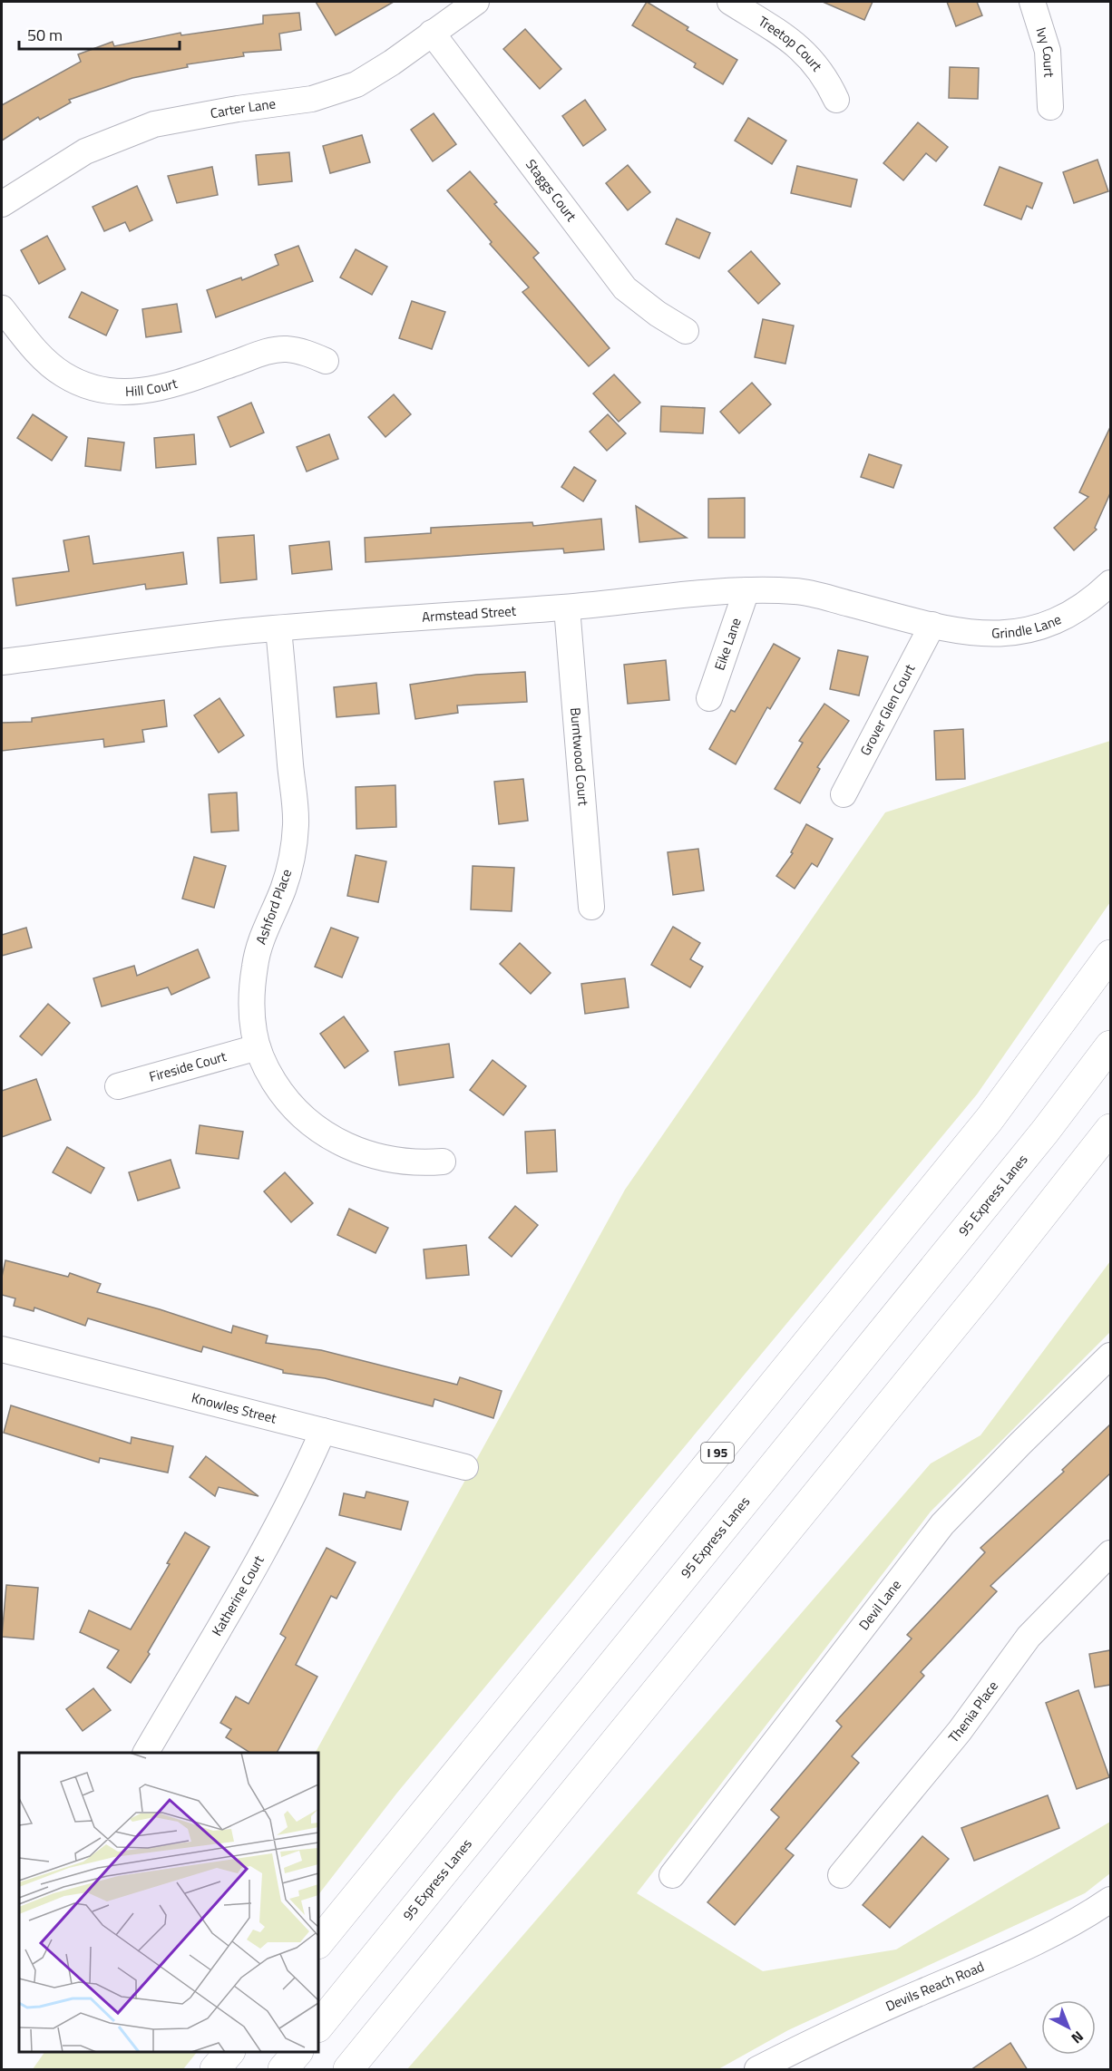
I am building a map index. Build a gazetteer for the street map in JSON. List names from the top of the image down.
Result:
{
  "streets": {
    "highway": ["95 Express Lanes", "I 95"],
    "street": [
      "Treetop Court",
      "Ivy Court",
      "Carter Lane",
      "Staggs Court",
      "Hill Court",
      "Armstead Street",
      "Grindle Lane",
      "Eike Lane",
      "Grover Glen Court",
      "Burntwood Court",
      "Ashford Place",
      "Fireside Court",
      "Knowles Street",
      "Katherine Court",
      "Devil Lane",
      "Thenia Place",
      "Devils Reach Road"
    ]
  },
  "crossings": [
    ["Carter Lane", "Staggs Court"],
    ["Armstead Street", "Grindle Lane"],
    ["Armstead Street", "Eike Lane"],
    ["Armstead Street", "Grover Glen Court"],
    ["Armstead Street", "Burntwood Court"],
    ["Armstead Street", "Ashford Place"],
    ["Grindle Lane", "Grover Glen Court"],
    ["Ashford Place", "Fireside Court"],
    ["Knowles Street", "Katherine Court"]
  ],
  "scale_bar": "50 m",
  "north": "bottom right"
}
